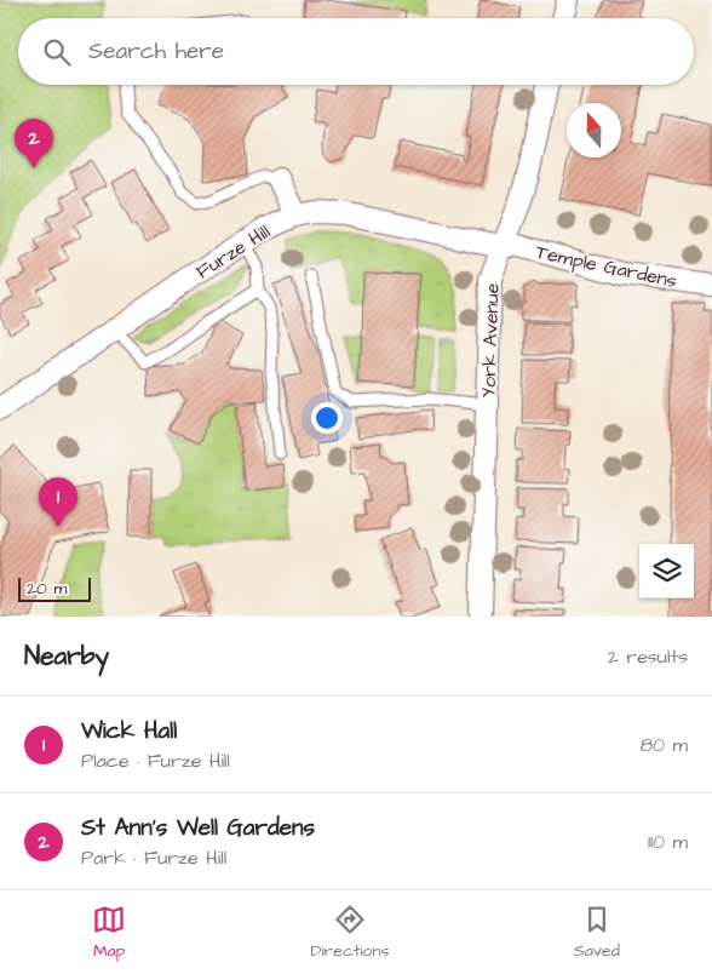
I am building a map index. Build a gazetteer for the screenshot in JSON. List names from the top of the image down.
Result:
{
  "streets": {
    "street": ["Furze Hill", "Temple Gardens", "York Avenue"]
  },
  "crossings": [
    ["Furze Hill", "Temple Gardens"],
    ["Furze Hill", "York Avenue"],
    ["Temple Gardens", "York Avenue"]
  ],
  "scale_bar": "20 m",
  "north": "top",
  "page": {
    "search": "Search here",
    "pins": ["2", "1"],
    "scale": "20 m",
    "heading": ["Nearby", "2 results"],
    "list": [
      {
        "mark": "1",
        "name": "Wick Hall",
        "note": "Place · Furze Hill",
        "value": "80 m"
      },
      {
        "mark": "2",
        "name": "St Ann's Well Gardens",
        "note": "Park · Furze Hill",
        "value": "110 m"
      }
    ],
    "nav": ["Map", "Directions", "Saved"]
  }
}
